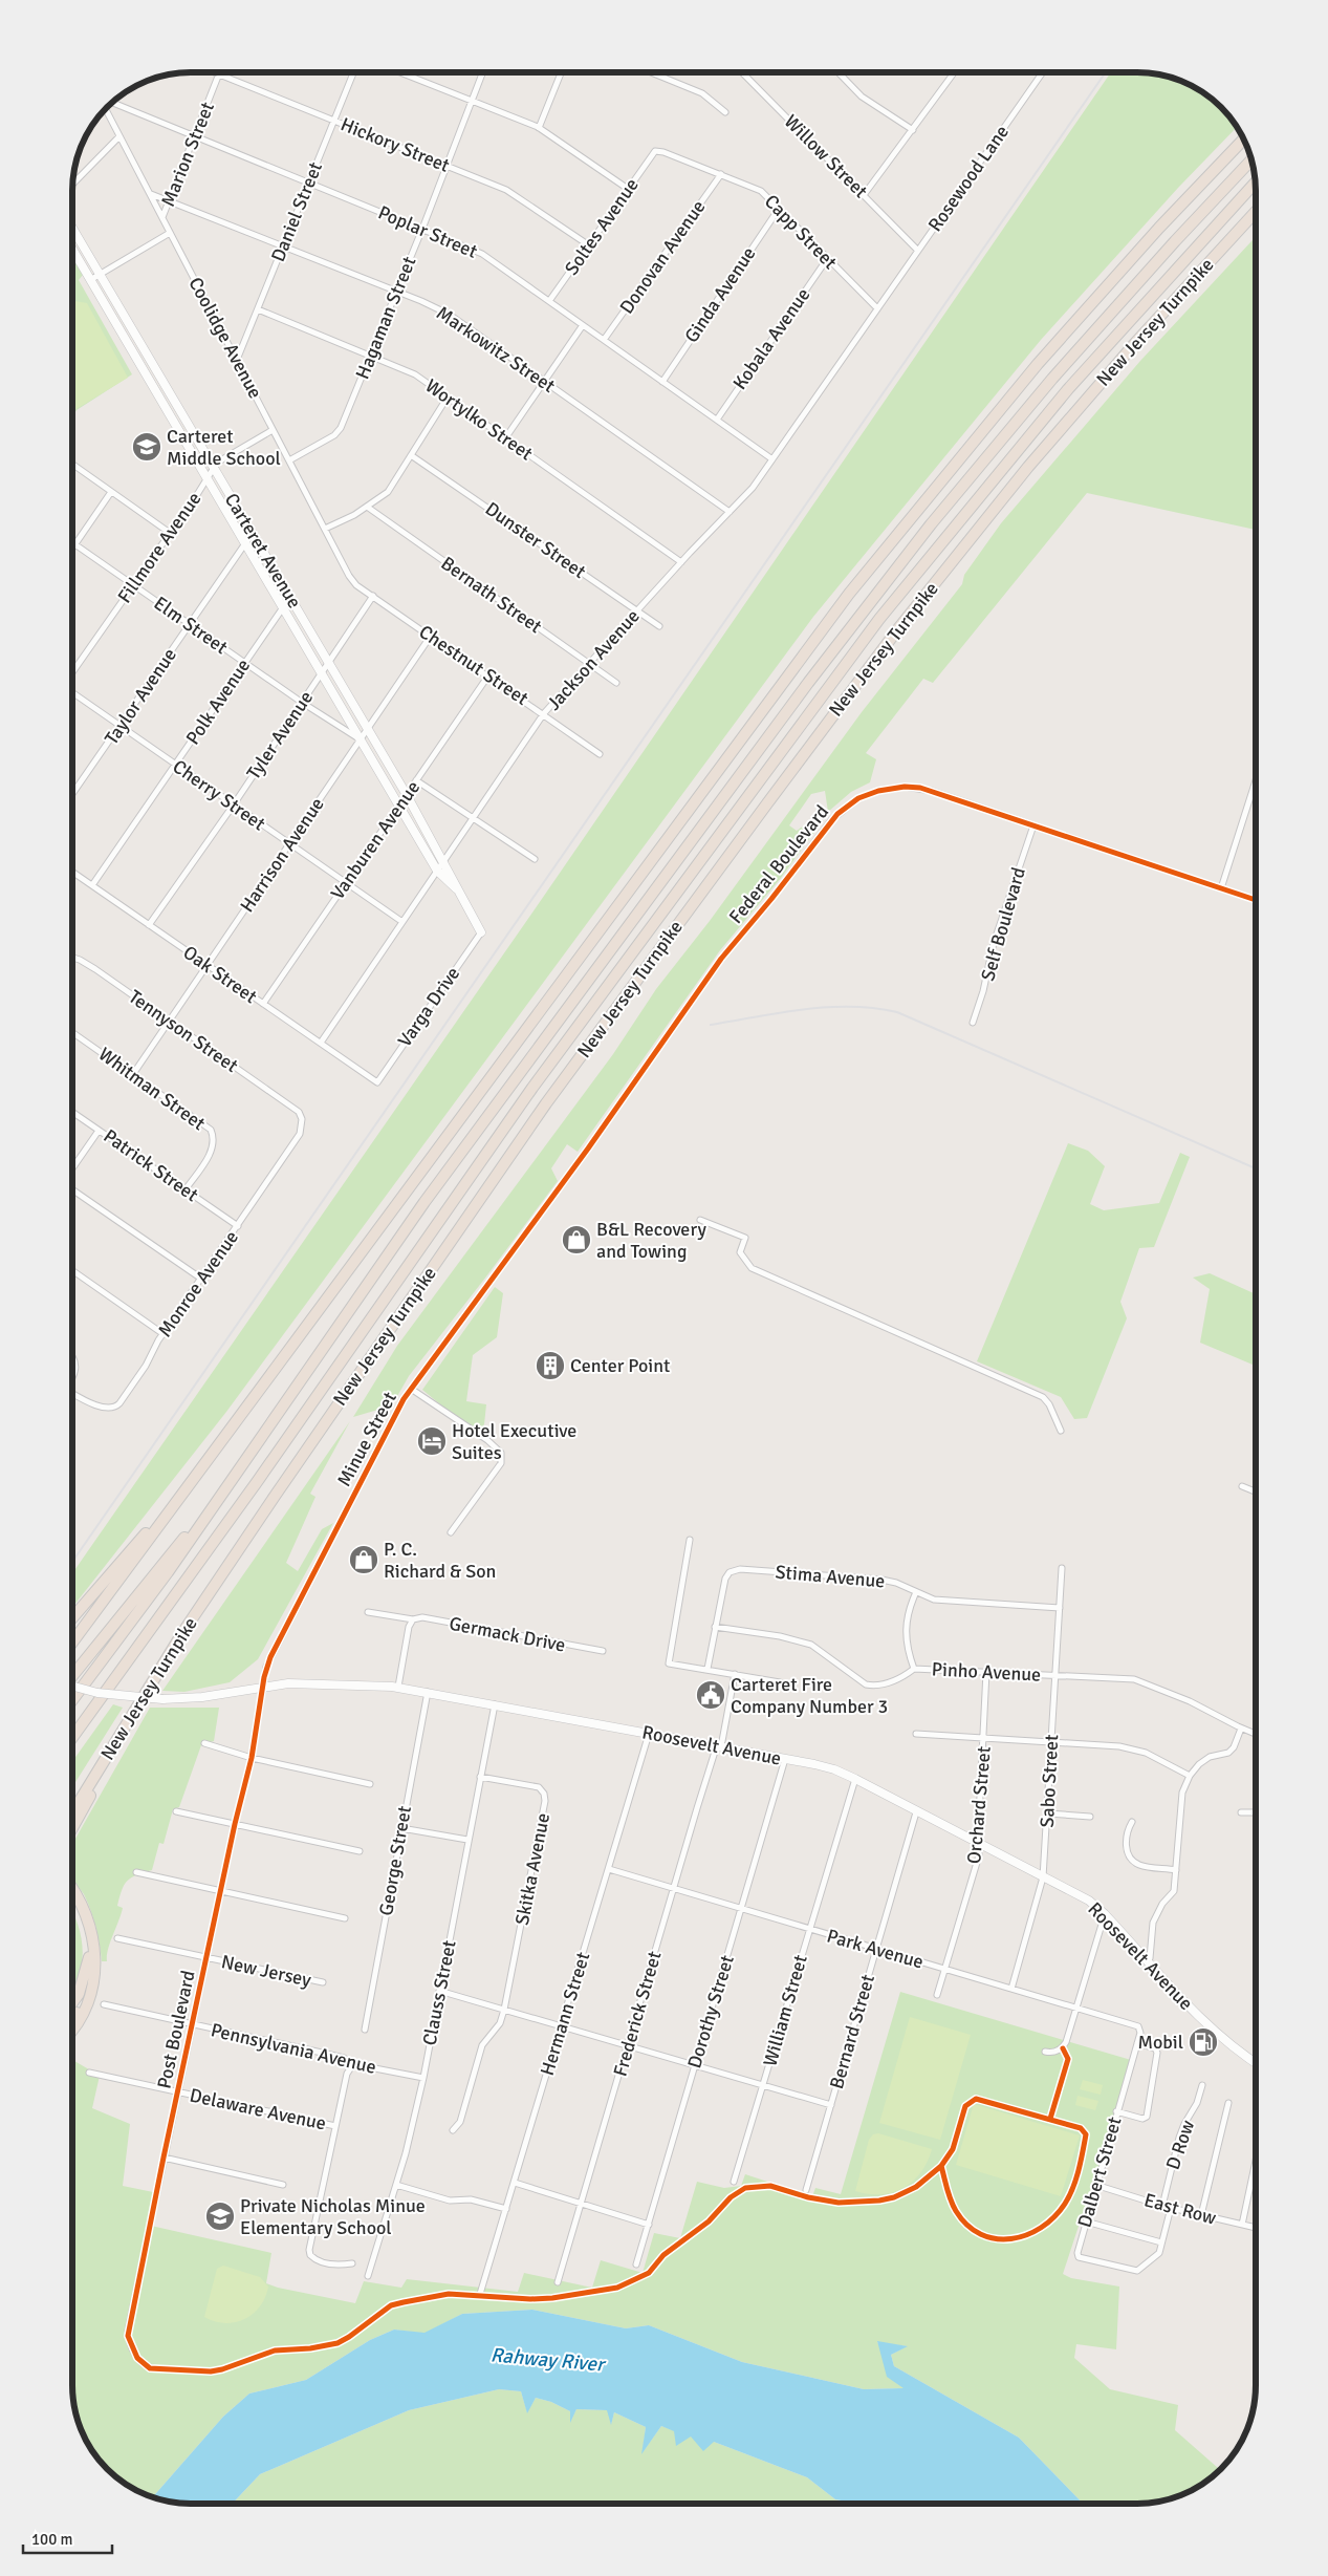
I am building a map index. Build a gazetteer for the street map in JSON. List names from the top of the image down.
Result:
{
  "streets": {
    "highway": ["New Jersey Turnpike"],
    "street": [
      "Hickory Street",
      "Marion Street",
      "Willow Street",
      "Rosewood Lane",
      "Daniel Street",
      "Soltes Avenue",
      "Poplar Street",
      "Capp Street",
      "Donovan Avenue",
      "Ginda Avenue",
      "Hagaman Street",
      "Coolidge Avenue",
      "Kobala Avenue",
      "Markowitz Street",
      "Wortylko Street",
      "Dunster Street",
      "Fillmore Avenue",
      "Carteret Avenue",
      "Bernath Street",
      "Elm Street",
      "Jackson Avenue",
      "Chestnut Street",
      "Taylor Avenue",
      "Polk Avenue",
      "Tyler Avenue",
      "Cherry Street",
      "Vanburen Avenue",
      "Harrison Avenue",
      "Federal Boulevard",
      "Self Boulevard",
      "Oak Street",
      "Varga Drive",
      "Tennyson Street",
      "Whitman Street",
      "Patrick Street",
      "Monroe Avenue",
      "Minue Street",
      "Stima Avenue",
      "Germack Drive",
      "Pinho Avenue",
      "Roosevelt Avenue",
      "Sabo Street",
      "Orchard Street",
      "George Street",
      "Skitka Avenue",
      "Park Avenue",
      "New Jersey",
      "Clauss Street",
      "William Street",
      "Dorothy Street",
      "Hermann Street",
      "Frederick Street",
      "Post Boulevard",
      "Bernard Street",
      "Pennsylvania Avenue",
      "Delaware Avenue",
      "D Row",
      "Dalbert Street",
      "East Row"
    ]
  },
  "crossings": [
    ["Hickory Street", "Marion Street"],
    ["Hickory Street", "Daniel Street"],
    ["Hickory Street", "Soltes Avenue"],
    ["Hickory Street", "Hagaman Street"],
    ["Marion Street", "Poplar Street"],
    ["Marion Street", "Coolidge Avenue"],
    ["Marion Street", "Markowitz Street"],
    ["Willow Street", "Rosewood Lane"],
    ["Rosewood Lane", "Jackson Avenue"],
    ["Daniel Street", "Poplar Street"],
    ["Daniel Street", "Coolidge Avenue"],
    ["Daniel Street", "Markowitz Street"],
    ["Daniel Street", "Wortylko Street"],
    ["Soltes Avenue", "Poplar Street"],
    ["Soltes Avenue", "Capp Street"],
    ["Poplar Street", "Donovan Avenue"],
    ["Poplar Street", "Ginda Avenue"],
    ["Poplar Street", "Hagaman Street"],
    ["Poplar Street", "Kobala Avenue"],
    ["Poplar Street", "Jackson Avenue"],
    ["Capp Street", "Donovan Avenue"],
    ["Capp Street", "Ginda Avenue"],
    ["Capp Street", "Kobala Avenue"],
    ["Capp Street", "Jackson Avenue"],
    ["Hagaman Street", "Coolidge Avenue"],
    ["Hagaman Street", "Markowitz Street"],
    ["Hagaman Street", "Wortylko Street"],
    ["Coolidge Avenue", "Markowitz Street"],
    ["Coolidge Avenue", "Fillmore Avenue"],
    ["Coolidge Avenue", "Chestnut Street"],
    ["Coolidge Avenue", "Tyler Avenue"],
    ["Markowitz Street", "Jackson Avenue"],
    ["Wortylko Street", "Jackson Avenue"],
    ["Dunster Street", "Jackson Avenue"],
    ["Fillmore Avenue", "Carteret Avenue"],
    ["Fillmore Avenue", "Elm Street"],
    ["Carteret Avenue", "Elm Street"],
    ["Carteret Avenue", "Jackson Avenue"],
    ["Carteret Avenue", "Taylor Avenue"],
    ["Carteret Avenue", "Polk Avenue"],
    ["Carteret Avenue", "Tyler Avenue"],
    ["Carteret Avenue", "Vanburen Avenue"],
    ["Carteret Avenue", "Harrison Avenue"],
    ["Carteret Avenue", "Varga Drive"],
    ["Bernath Street", "Jackson Avenue"],
    ["Elm Street", "Taylor Avenue"],
    ["Elm Street", "Polk Avenue"],
    ["Elm Street", "Tyler Avenue"],
    ["Elm Street", "Harrison Avenue"],
    ["Jackson Avenue", "Chestnut Street"],
    ["Jackson Avenue", "Cherry Street"],
    ["Jackson Avenue", "Oak Street"],
    ["Chestnut Street", "Tyler Avenue"],
    ["Chestnut Street", "Vanburen Avenue"],
    ["Chestnut Street", "Harrison Avenue"],
    ["Taylor Avenue", "Cherry Street"],
    ["Polk Avenue", "Cherry Street"],
    ["Polk Avenue", "Oak Street"],
    ["Tyler Avenue", "Cherry Street"],
    ["Tyler Avenue", "Oak Street"],
    ["Cherry Street", "Vanburen Avenue"],
    ["Cherry Street", "Harrison Avenue"],
    ["Vanburen Avenue", "Oak Street"],
    ["Harrison Avenue", "Oak Street"],
    ["Harrison Avenue", "Tennyson Street"],
    ["Harrison Avenue", "Whitman Street"],
    ["Federal Boulevard", "Self Boulevard"],
    ["Federal Boulevard", "Minue Street"],
    ["Oak Street", "Varga Drive"],
    ["Tennyson Street", "Monroe Avenue"],
    ["Whitman Street", "Patrick Street"],
    ["Patrick Street", "Monroe Avenue"],
    ["Minue Street", "Roosevelt Avenue"],
    ["Minue Street", "Post Boulevard"],
    ["Stima Avenue", "Pinho Avenue"],
    ["Stima Avenue", "Sabo Street"],
    ["Pinho Avenue", "Sabo Street"],
    ["Pinho Avenue", "Orchard Street"],
    ["Roosevelt Avenue", "Sabo Street"],
    ["Roosevelt Avenue", "Orchard Street"],
    ["Roosevelt Avenue", "George Street"],
    ["Roosevelt Avenue", "Clauss Street"],
    ["Roosevelt Avenue", "William Street"],
    ["Roosevelt Avenue", "Dorothy Street"],
    ["Roosevelt Avenue", "Hermann Street"],
    ["Roosevelt Avenue", "Frederick Street"],
    ["Roosevelt Avenue", "Post Boulevard"],
    ["Roosevelt Avenue", "Bernard Street"],
    ["Sabo Street", "Park Avenue"],
    ["Orchard Street", "Park Avenue"],
    ["Skitka Avenue", "Clauss Street"],
    ["Park Avenue", "William Street"],
    ["Park Avenue", "Dorothy Street"],
    ["Park Avenue", "Hermann Street"],
    ["Park Avenue", "Frederick Street"],
    ["Park Avenue", "Bernard Street"],
    ["Park Avenue", "Dalbert Street"],
    ["New Jersey", "Post Boulevard"],
    ["Clauss Street", "Pennsylvania Avenue"],
    ["Post Boulevard", "Pennsylvania Avenue"],
    ["Post Boulevard", "Delaware Avenue"],
    ["D Row", "East Row"],
    ["Dalbert Street", "East Row"]
  ],
  "water": ["Rahway River"],
  "places": {
    "school or university": ["Carteret Middle School", "Private Nicholas Minue Elementary School"],
    "shop": ["B&L Recovery and Towing", "P. C. Richard & Son"],
    "building": ["Center Point"],
    "hotel": ["Hotel Executive Suites"],
    "public building": ["Carteret Fire Company Number 3"],
    "fuel station": ["Mobil"]
  },
  "scale_bar": "100 m"
}
